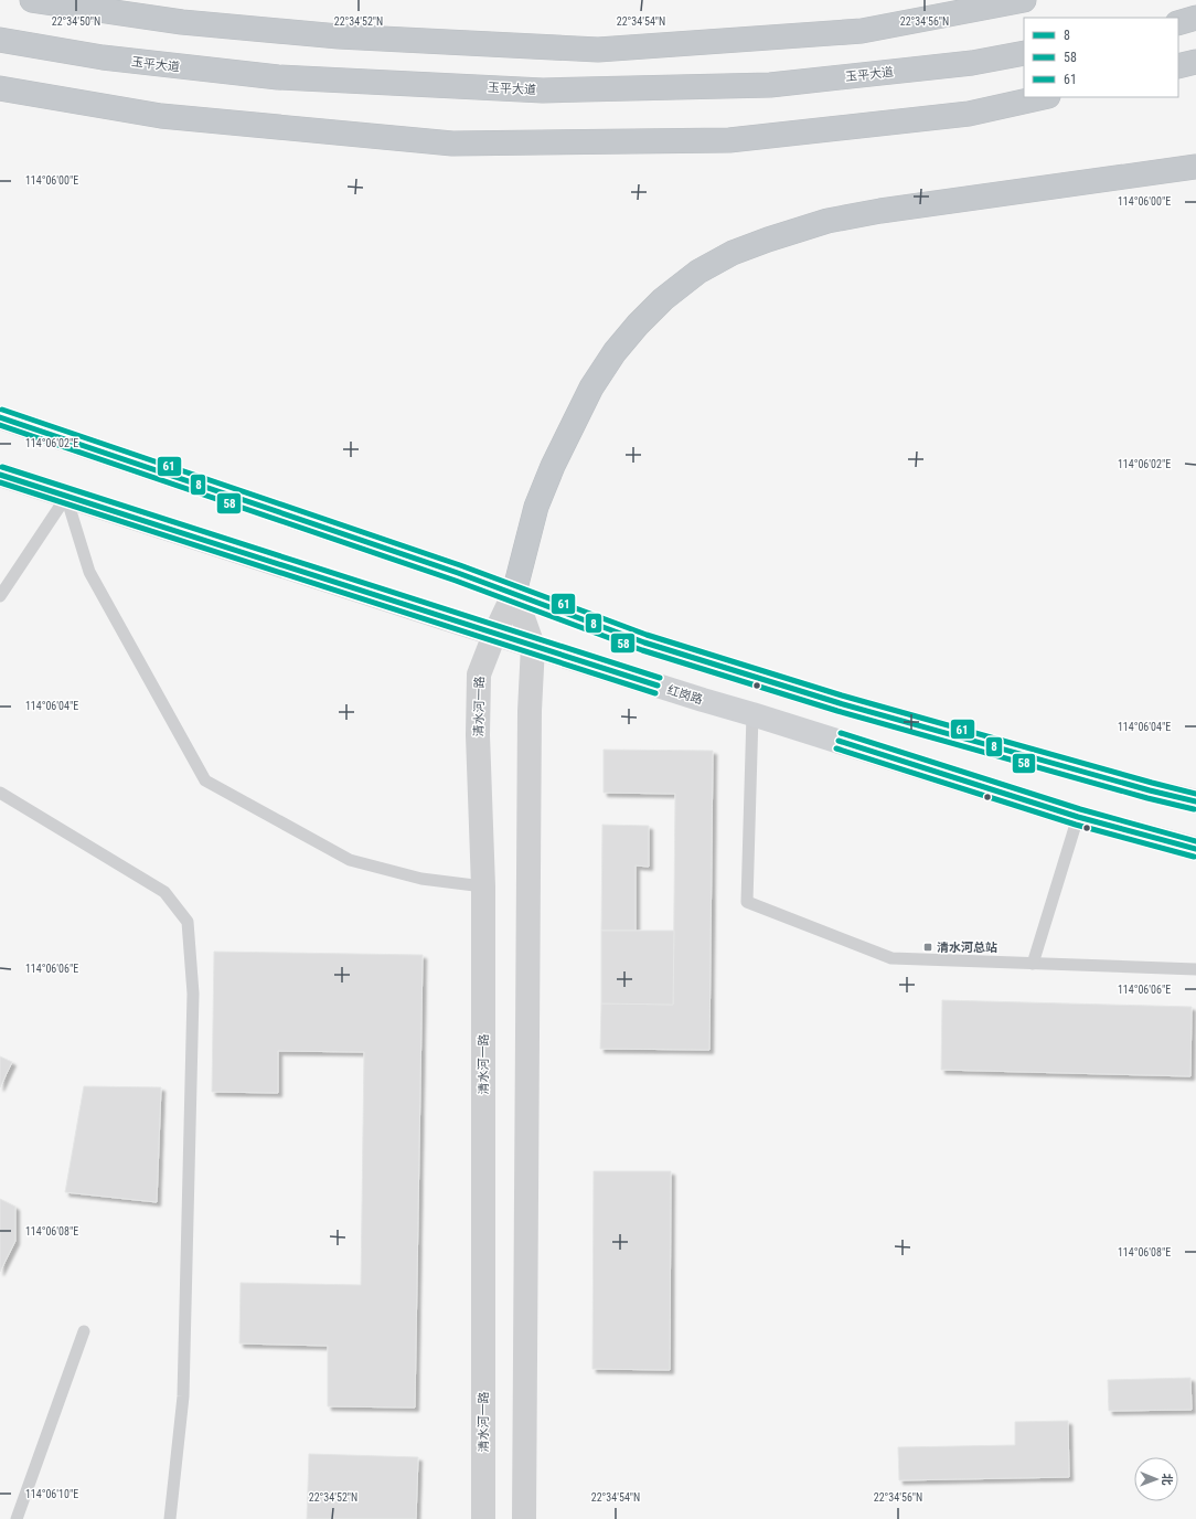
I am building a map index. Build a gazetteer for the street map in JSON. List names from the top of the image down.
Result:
{
  "streets": {
    "highway": ["玉平大道"],
    "main road": ["红岗路"],
    "street": ["清水河一路"]
  },
  "crossings": [
    ["红岗路", "清水河一路"]
  ],
  "places": {
    "transit": ["清水河总站"]
  },
  "lines": ["transit line 61", "transit line 8", "transit line 58"],
  "legend": ["8", "58", "61"],
  "north": "right",
  "coordinates": [
    "22°34'50\"N",
    "22°34'52\"N",
    "22°34'54\"N",
    "22°34'56\"N",
    "114°06'00\"E",
    "114°06'02\"E",
    "114°06'04\"E",
    "114°06'06\"E",
    "114°06'08\"E",
    "114°06'10\"E"
  ]
}
